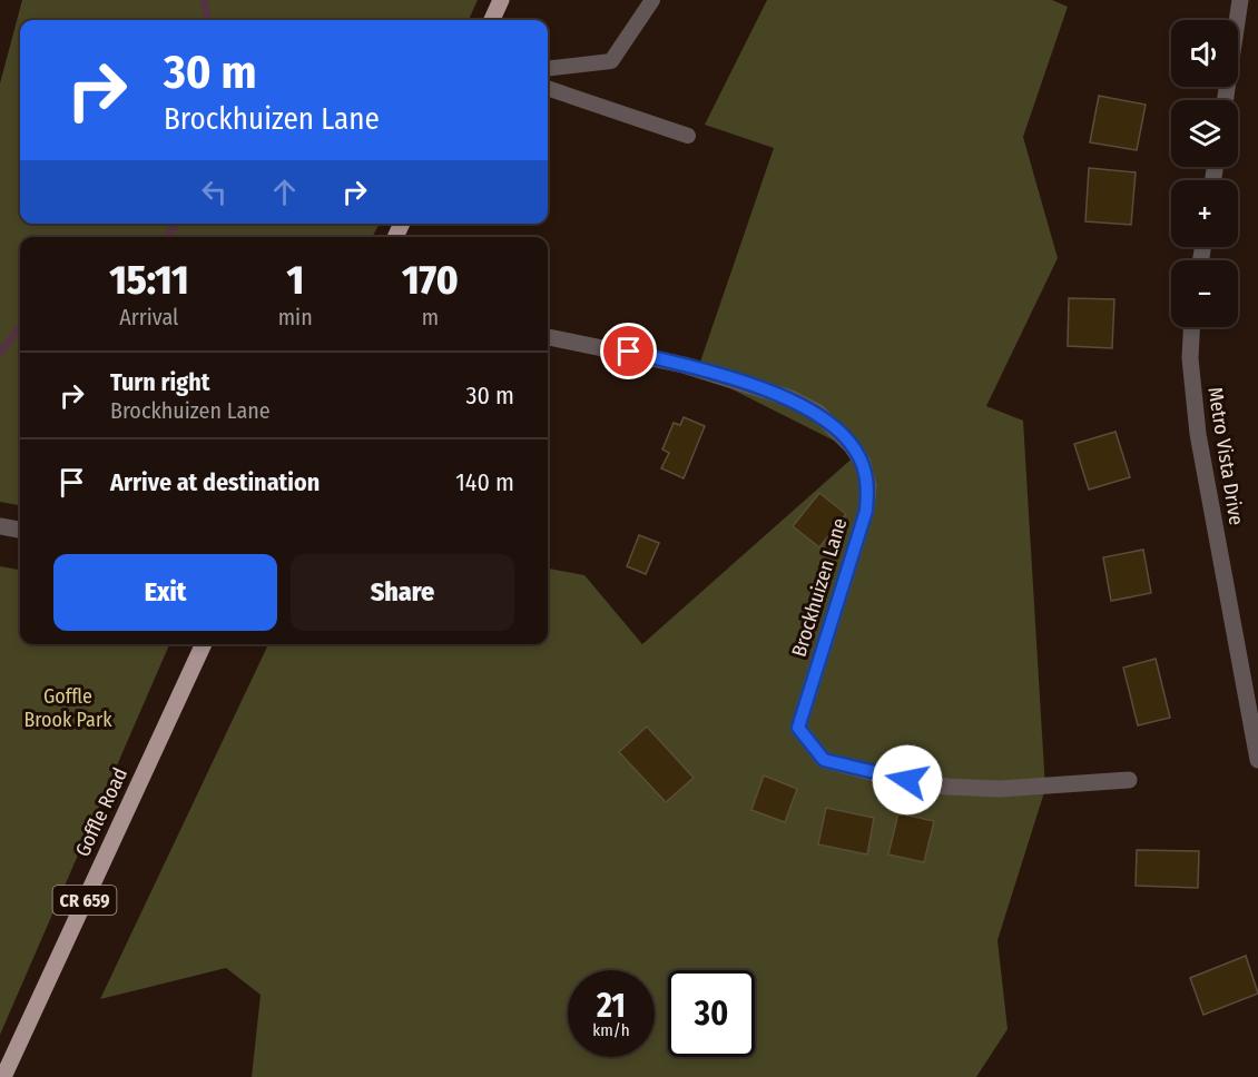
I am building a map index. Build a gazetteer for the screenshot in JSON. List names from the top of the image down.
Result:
{
  "streets": {
    "main road": ["Goffle Road", "CR 659"],
    "street": ["Metro Vista Drive", "Brockhuizen Lane"]
  },
  "parks": ["Goffle Brook Park"],
  "page": {
    "map_buttons": ["+", "−"],
    "turn": ["30 m", "Brockhuizen Lane"],
    "eta": [
      "15:11",
      "Arrival",
      "1",
      "min",
      "170",
      "m"
    ],
    "list": [
      {
        "name": "Turn right",
        "note": "Brockhuizen Lane",
        "value": "30 m"
      },
      {
        "name": "Arrive at destination",
        "value": "140 m"
      }
    ],
    "buttons": ["Exit", "Share"],
    "speed": "21 km/h",
    "limit": "30"
  }
}
